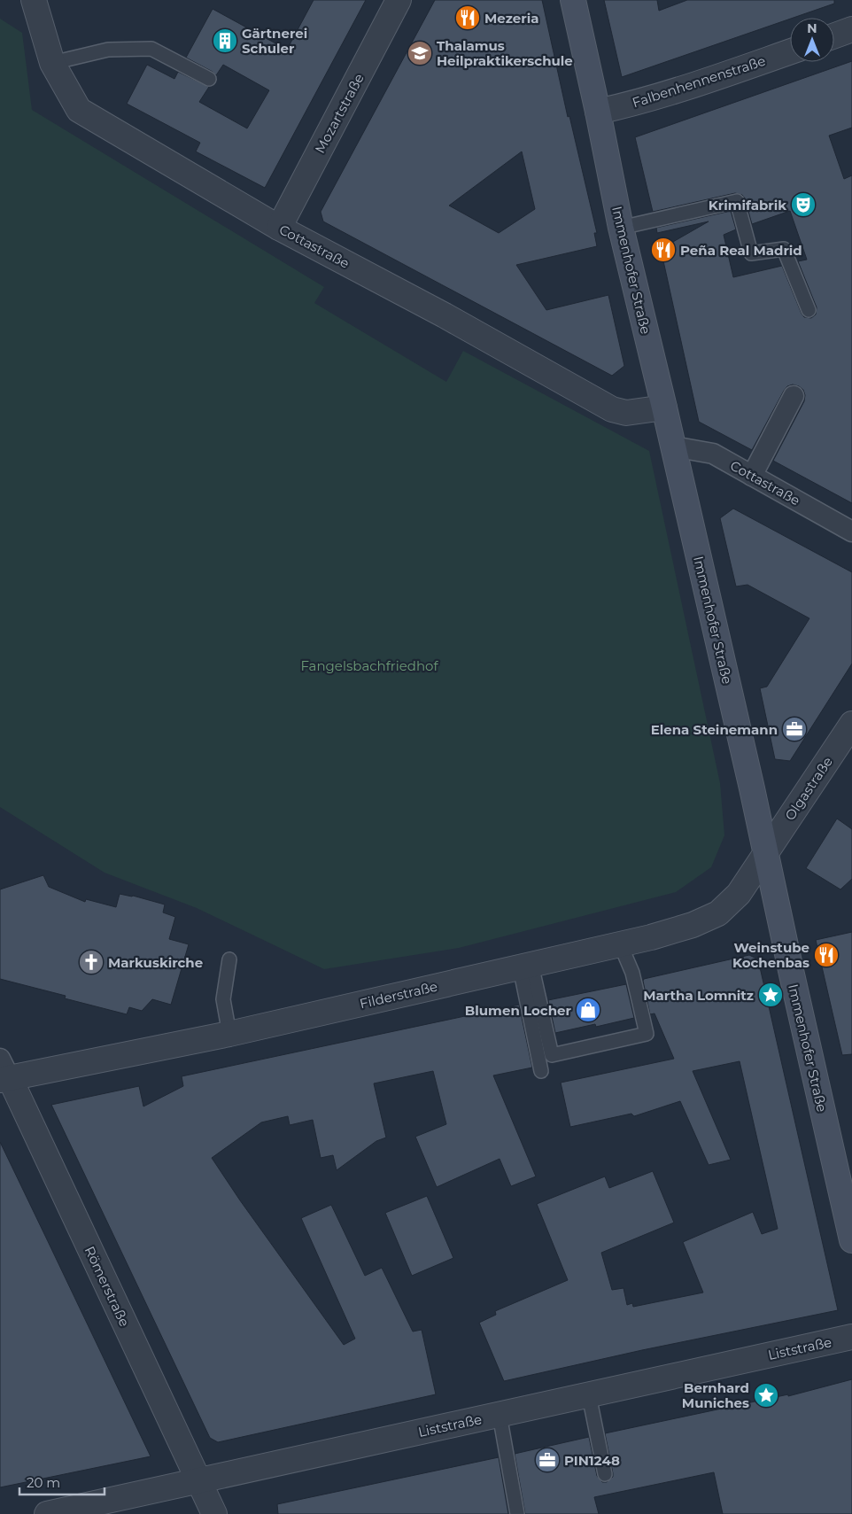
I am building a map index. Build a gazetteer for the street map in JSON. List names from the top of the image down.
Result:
{
  "streets": {
    "main road": ["Immenhofer Straße"],
    "street": [
      "Falbenhennenstraße",
      "Mozartstraße",
      "Cottastraße",
      "Olgastraße",
      "Filderstraße",
      "Römerstraße",
      "Liststraße"
    ]
  },
  "crossings": [
    ["Falbenhennenstraße", "Immenhofer Straße"],
    ["Mozartstraße", "Cottastraße"],
    ["Cottastraße", "Immenhofer Straße"],
    ["Immenhofer Straße", "Olgastraße"],
    ["Immenhofer Straße", "Filderstraße"],
    ["Olgastraße", "Filderstraße"],
    ["Filderstraße", "Römerstraße"],
    ["Römerstraße", "Liststraße"]
  ],
  "parks": ["Fangelsbachfriedhof"],
  "places": {
    "restaurant": ["Mezeria", "Peña Real Madrid", "Weinstube Kochenbas"],
    "building": ["Gärtnerei Schuler"],
    "school or university": ["Thalamus Heilpraktikerschule"],
    "theatre": ["Krimifabrik"],
    "office": ["Elena Steinemann", "PIN1248"],
    "church": ["Markuskirche"],
    "place": ["Martha Lomnitz", "Bernhard Muniches"],
    "shop": ["Blumen Locher"]
  },
  "scale_bar": "20 m",
  "north": "top"
}
